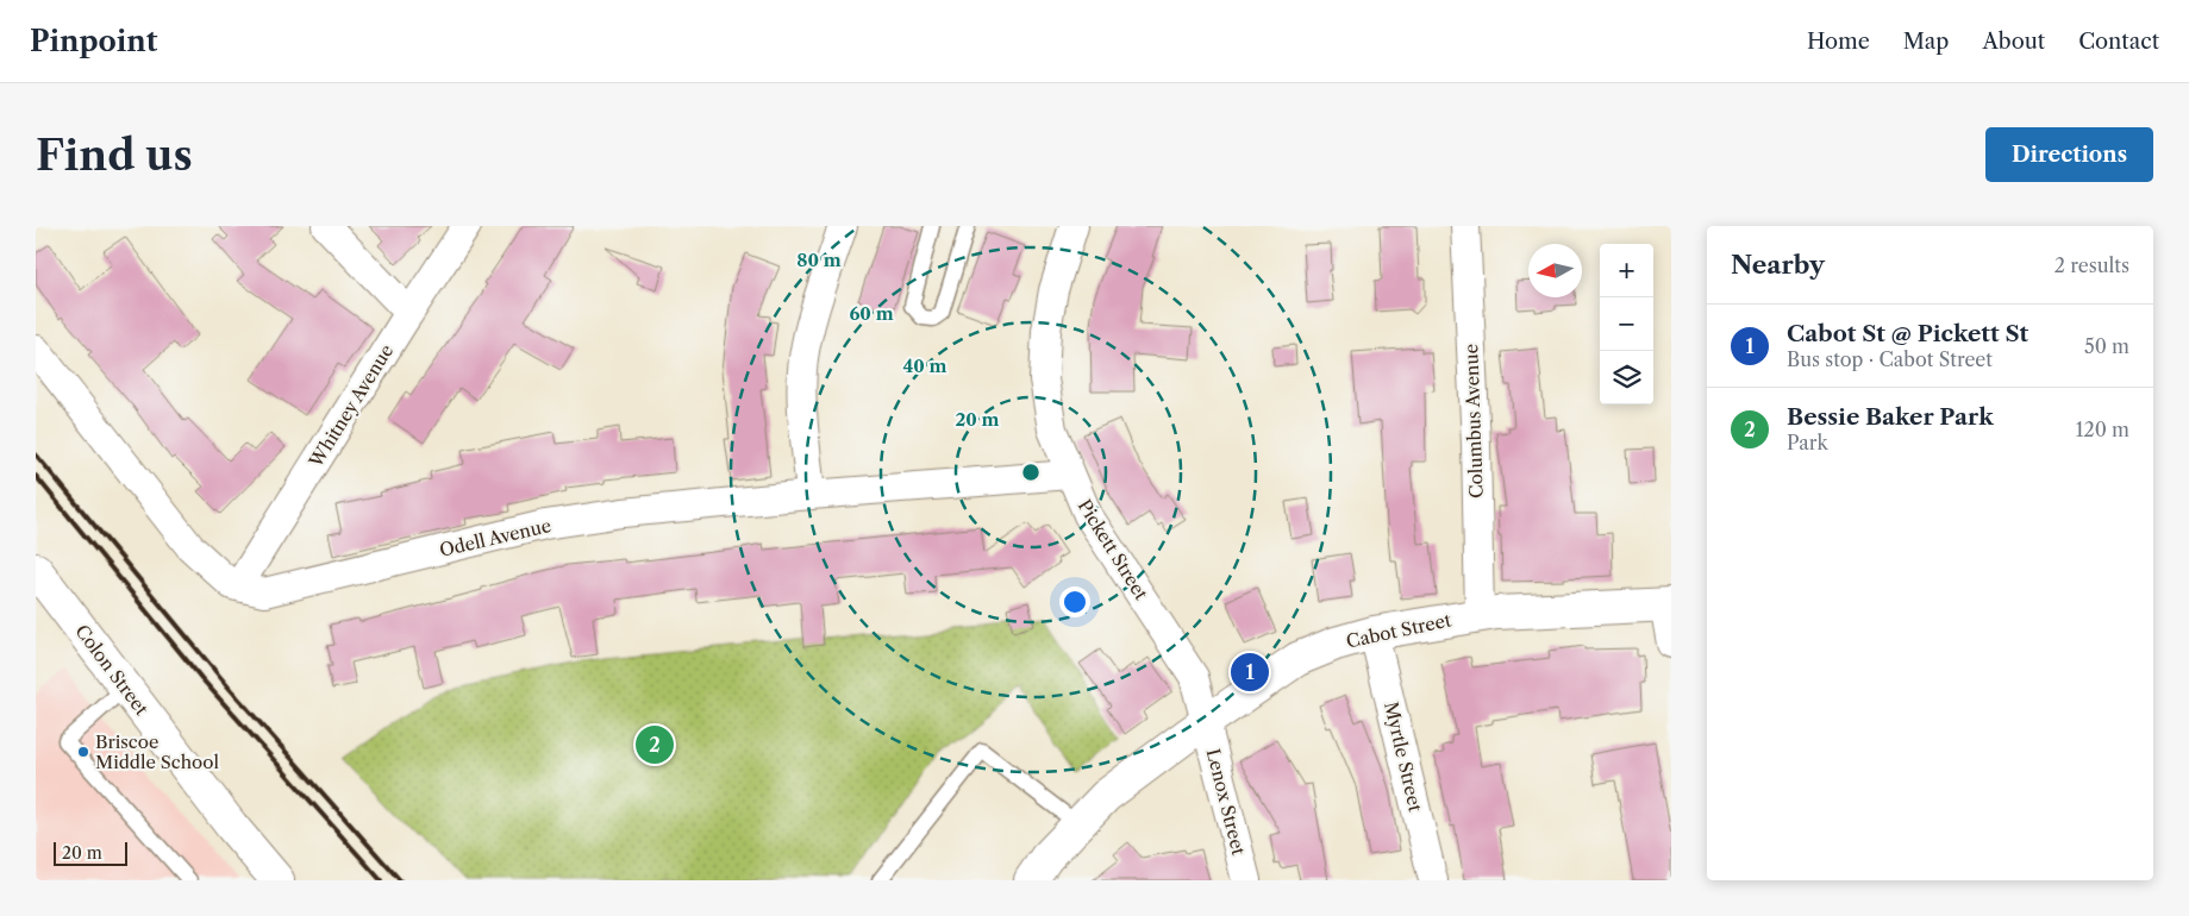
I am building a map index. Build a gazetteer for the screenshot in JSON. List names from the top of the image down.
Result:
{
  "streets": {
    "main road": ["Cabot Street", "Colon Street"],
    "street": [
      "Whitney Avenue",
      "Columbus Avenue",
      "Odell Avenue",
      "Pickett Street",
      "Myrtle Street",
      "Lenox Street"
    ]
  },
  "crossings": [
    ["Whitney Avenue", "Odell Avenue"],
    ["Columbus Avenue", "Cabot Street"],
    ["Odell Avenue", "Pickett Street"],
    ["Pickett Street", "Cabot Street"],
    ["Pickett Street", "Lenox Street"],
    ["Cabot Street", "Myrtle Street"],
    ["Cabot Street", "Lenox Street"]
  ],
  "places": ["Briscoe Middle School"],
  "scale_bar": "20 m",
  "north": "left",
  "page": {
    "header": "Pinpoint",
    "nav": [
      "Home",
      "Map",
      "About",
      "Contact"
    ],
    "buttons": "Directions",
    "title": "Find us",
    "heading": ["Nearby", "2 results"],
    "map_buttons": ["+", "−"],
    "list": [
      {
        "mark": "1",
        "name": "Cabot St @ Pickett St",
        "note": "Bus stop · Cabot Street",
        "value": "50 m"
      },
      {
        "mark": "2",
        "name": "Bessie Baker Park",
        "note": "Park",
        "value": "120 m"
      }
    ],
    "pins": ["1", "2"],
    "scale": "20 m"
  },
  "rings": [
    "80 m",
    "60 m",
    "40 m",
    "20 m"
  ]
}
